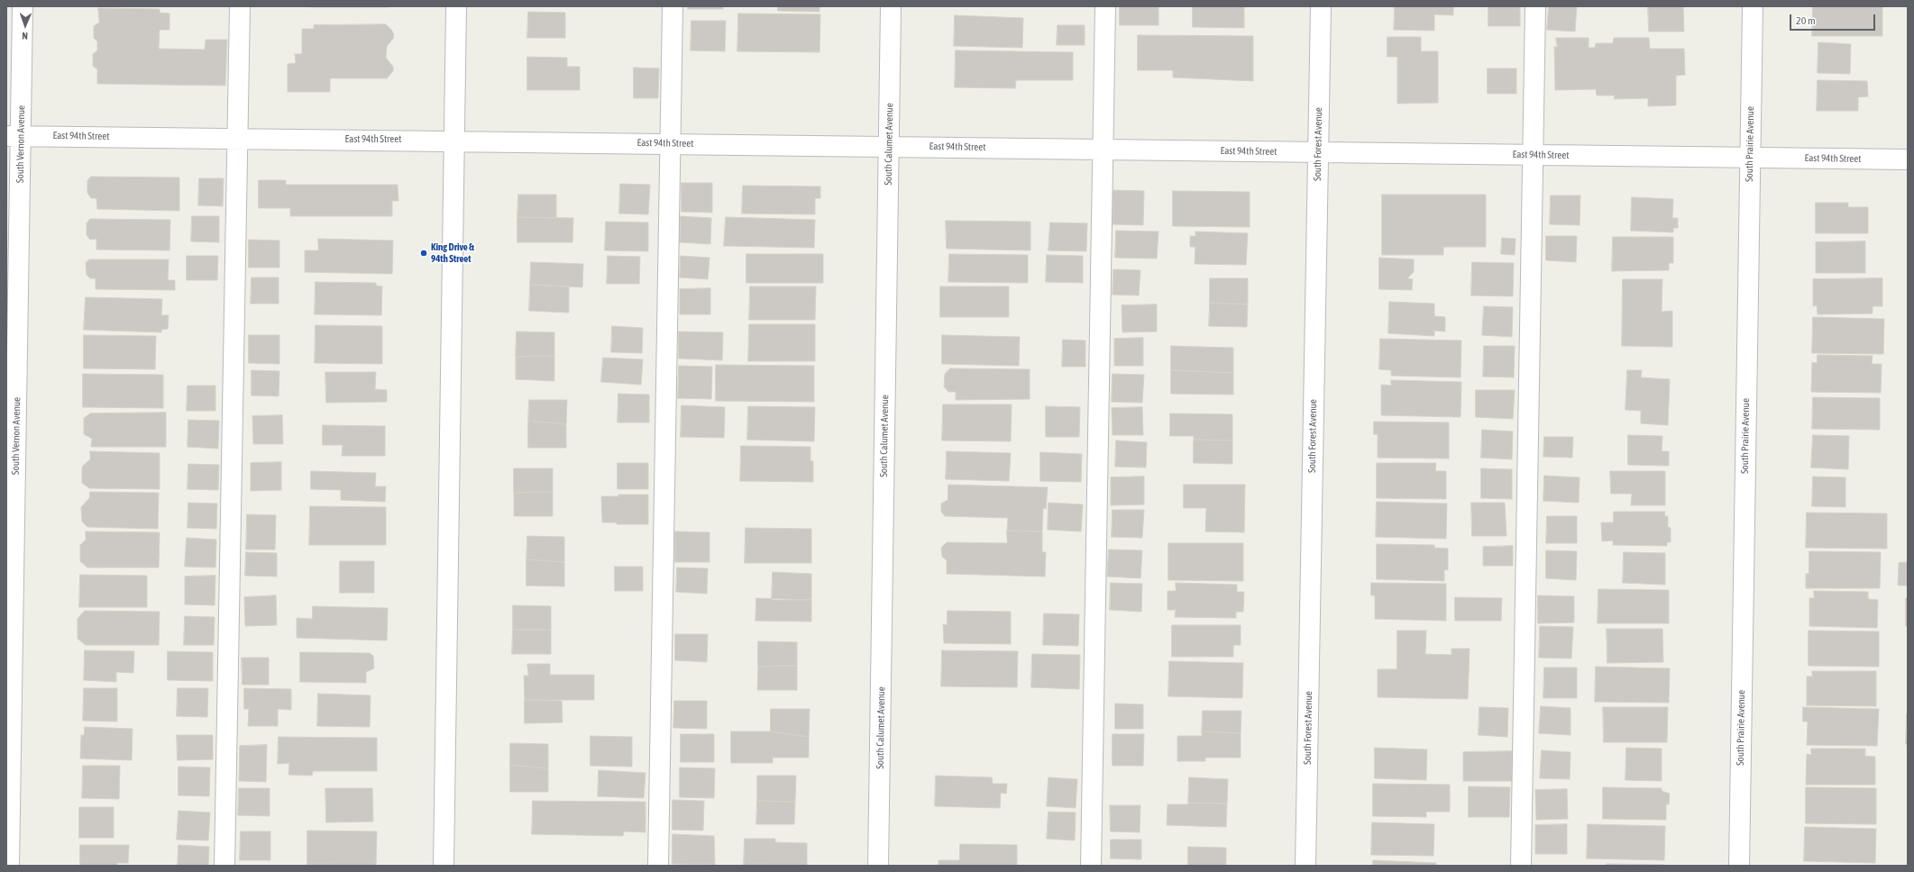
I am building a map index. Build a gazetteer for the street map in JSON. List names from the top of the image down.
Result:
{
  "streets": {
    "street": [
      "East 94th Street",
      "South Vernon Avenue",
      "South Calumet Avenue",
      "South Forest Avenue",
      "South Prairie Avenue"
    ]
  },
  "crossings": [
    ["East 94th Street", "South Vernon Avenue"],
    ["East 94th Street", "South Calumet Avenue"],
    ["East 94th Street", "South Forest Avenue"],
    ["East 94th Street", "South Prairie Avenue"]
  ],
  "places": ["King Drive & 94th Street"],
  "scale_bar": "20 m",
  "north": "bottom"
}
